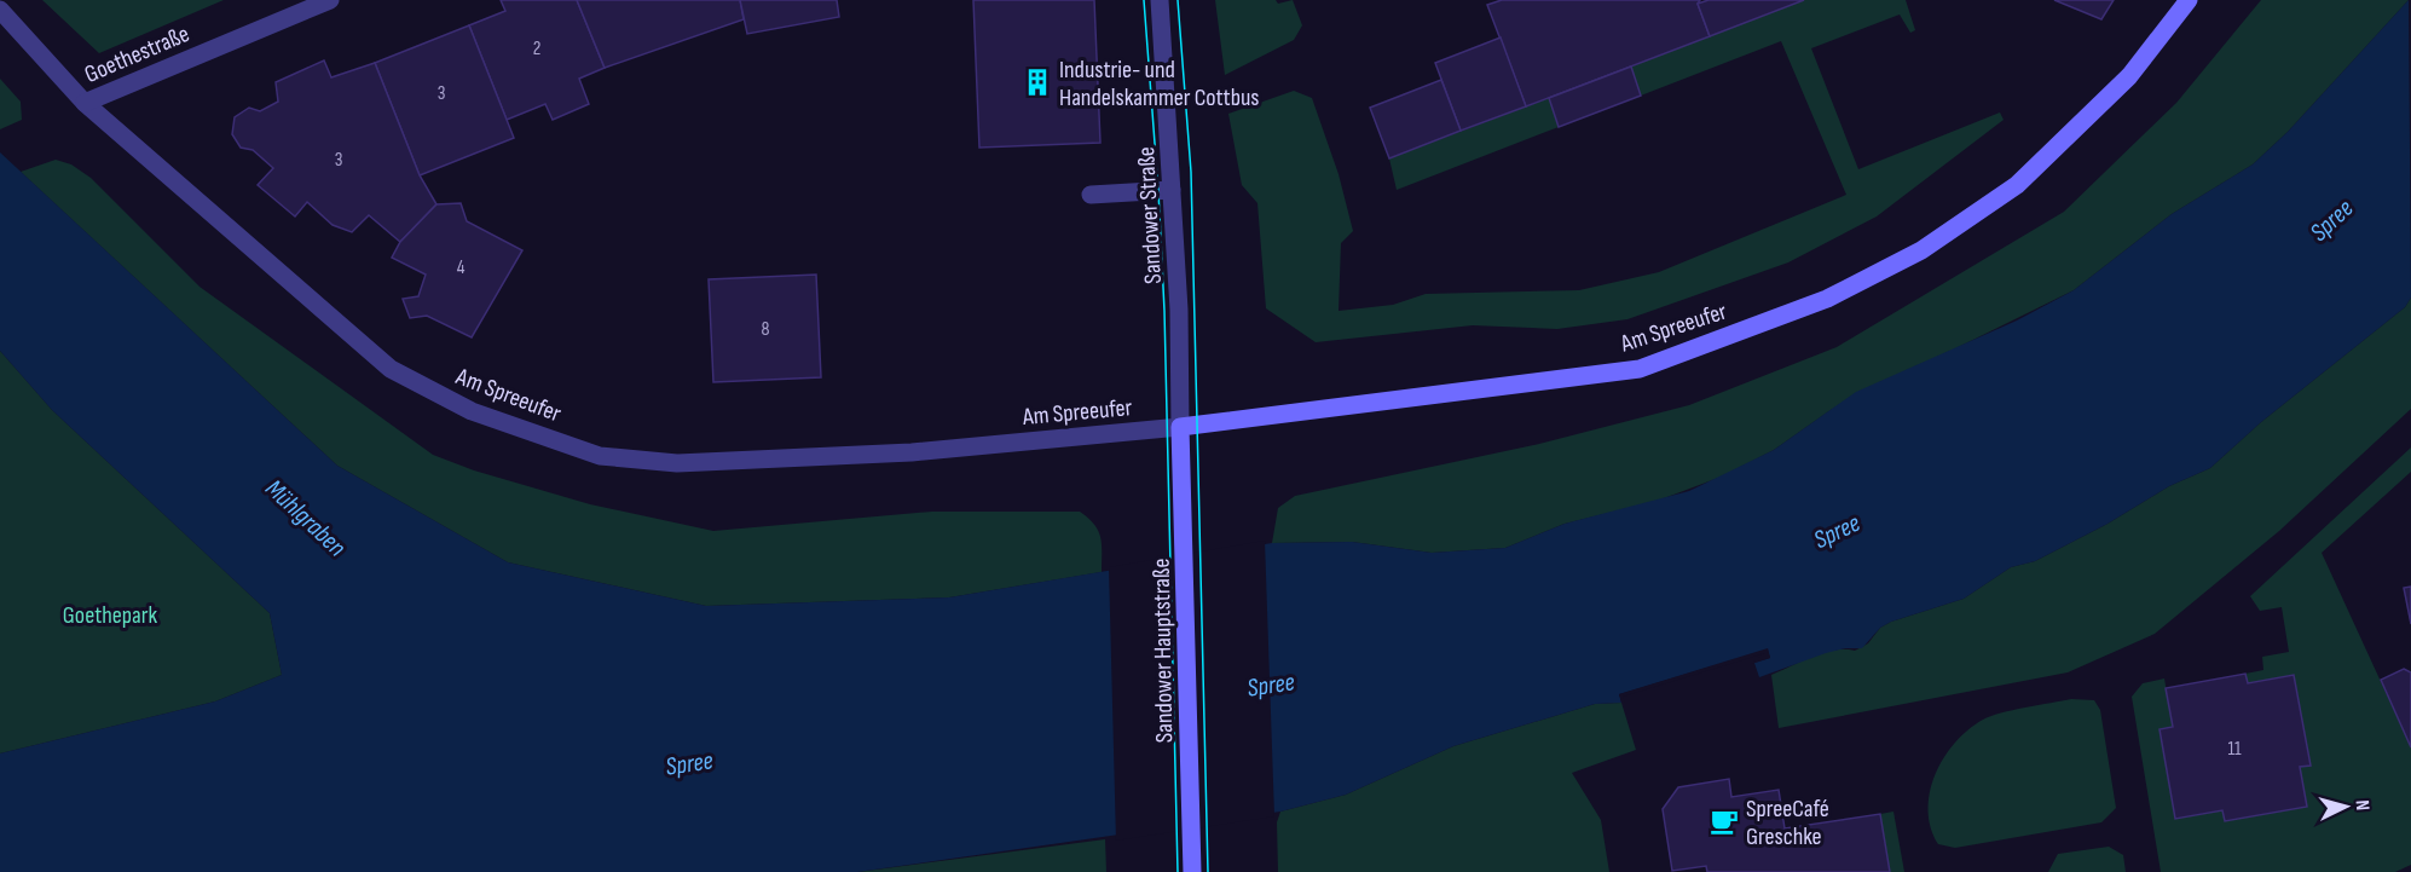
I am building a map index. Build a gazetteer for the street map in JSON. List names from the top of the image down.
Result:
{
  "streets": {
    "street": [
      "Goethestraße",
      "Sandower Straße",
      "Am Spreeufer",
      "Sandower Hauptstraße"
    ]
  },
  "crossings": [
    ["Goethestraße", "Am Spreeufer"],
    ["Sandower Straße", "Am Spreeufer"],
    ["Sandower Straße", "Sandower Hauptstraße"],
    ["Am Spreeufer", "Sandower Hauptstraße"]
  ],
  "water": ["Spree", "Mühlgraben"],
  "parks": ["Goethepark"],
  "places": {
    "building": ["Industrie- und Handelskammer Cottbus"],
    "cafe": ["SpreeCafé Greschke"]
  },
  "house_numbers": [
    "2",
    "3",
    "3",
    "4",
    "8",
    "11"
  ],
  "north": "right"
}
